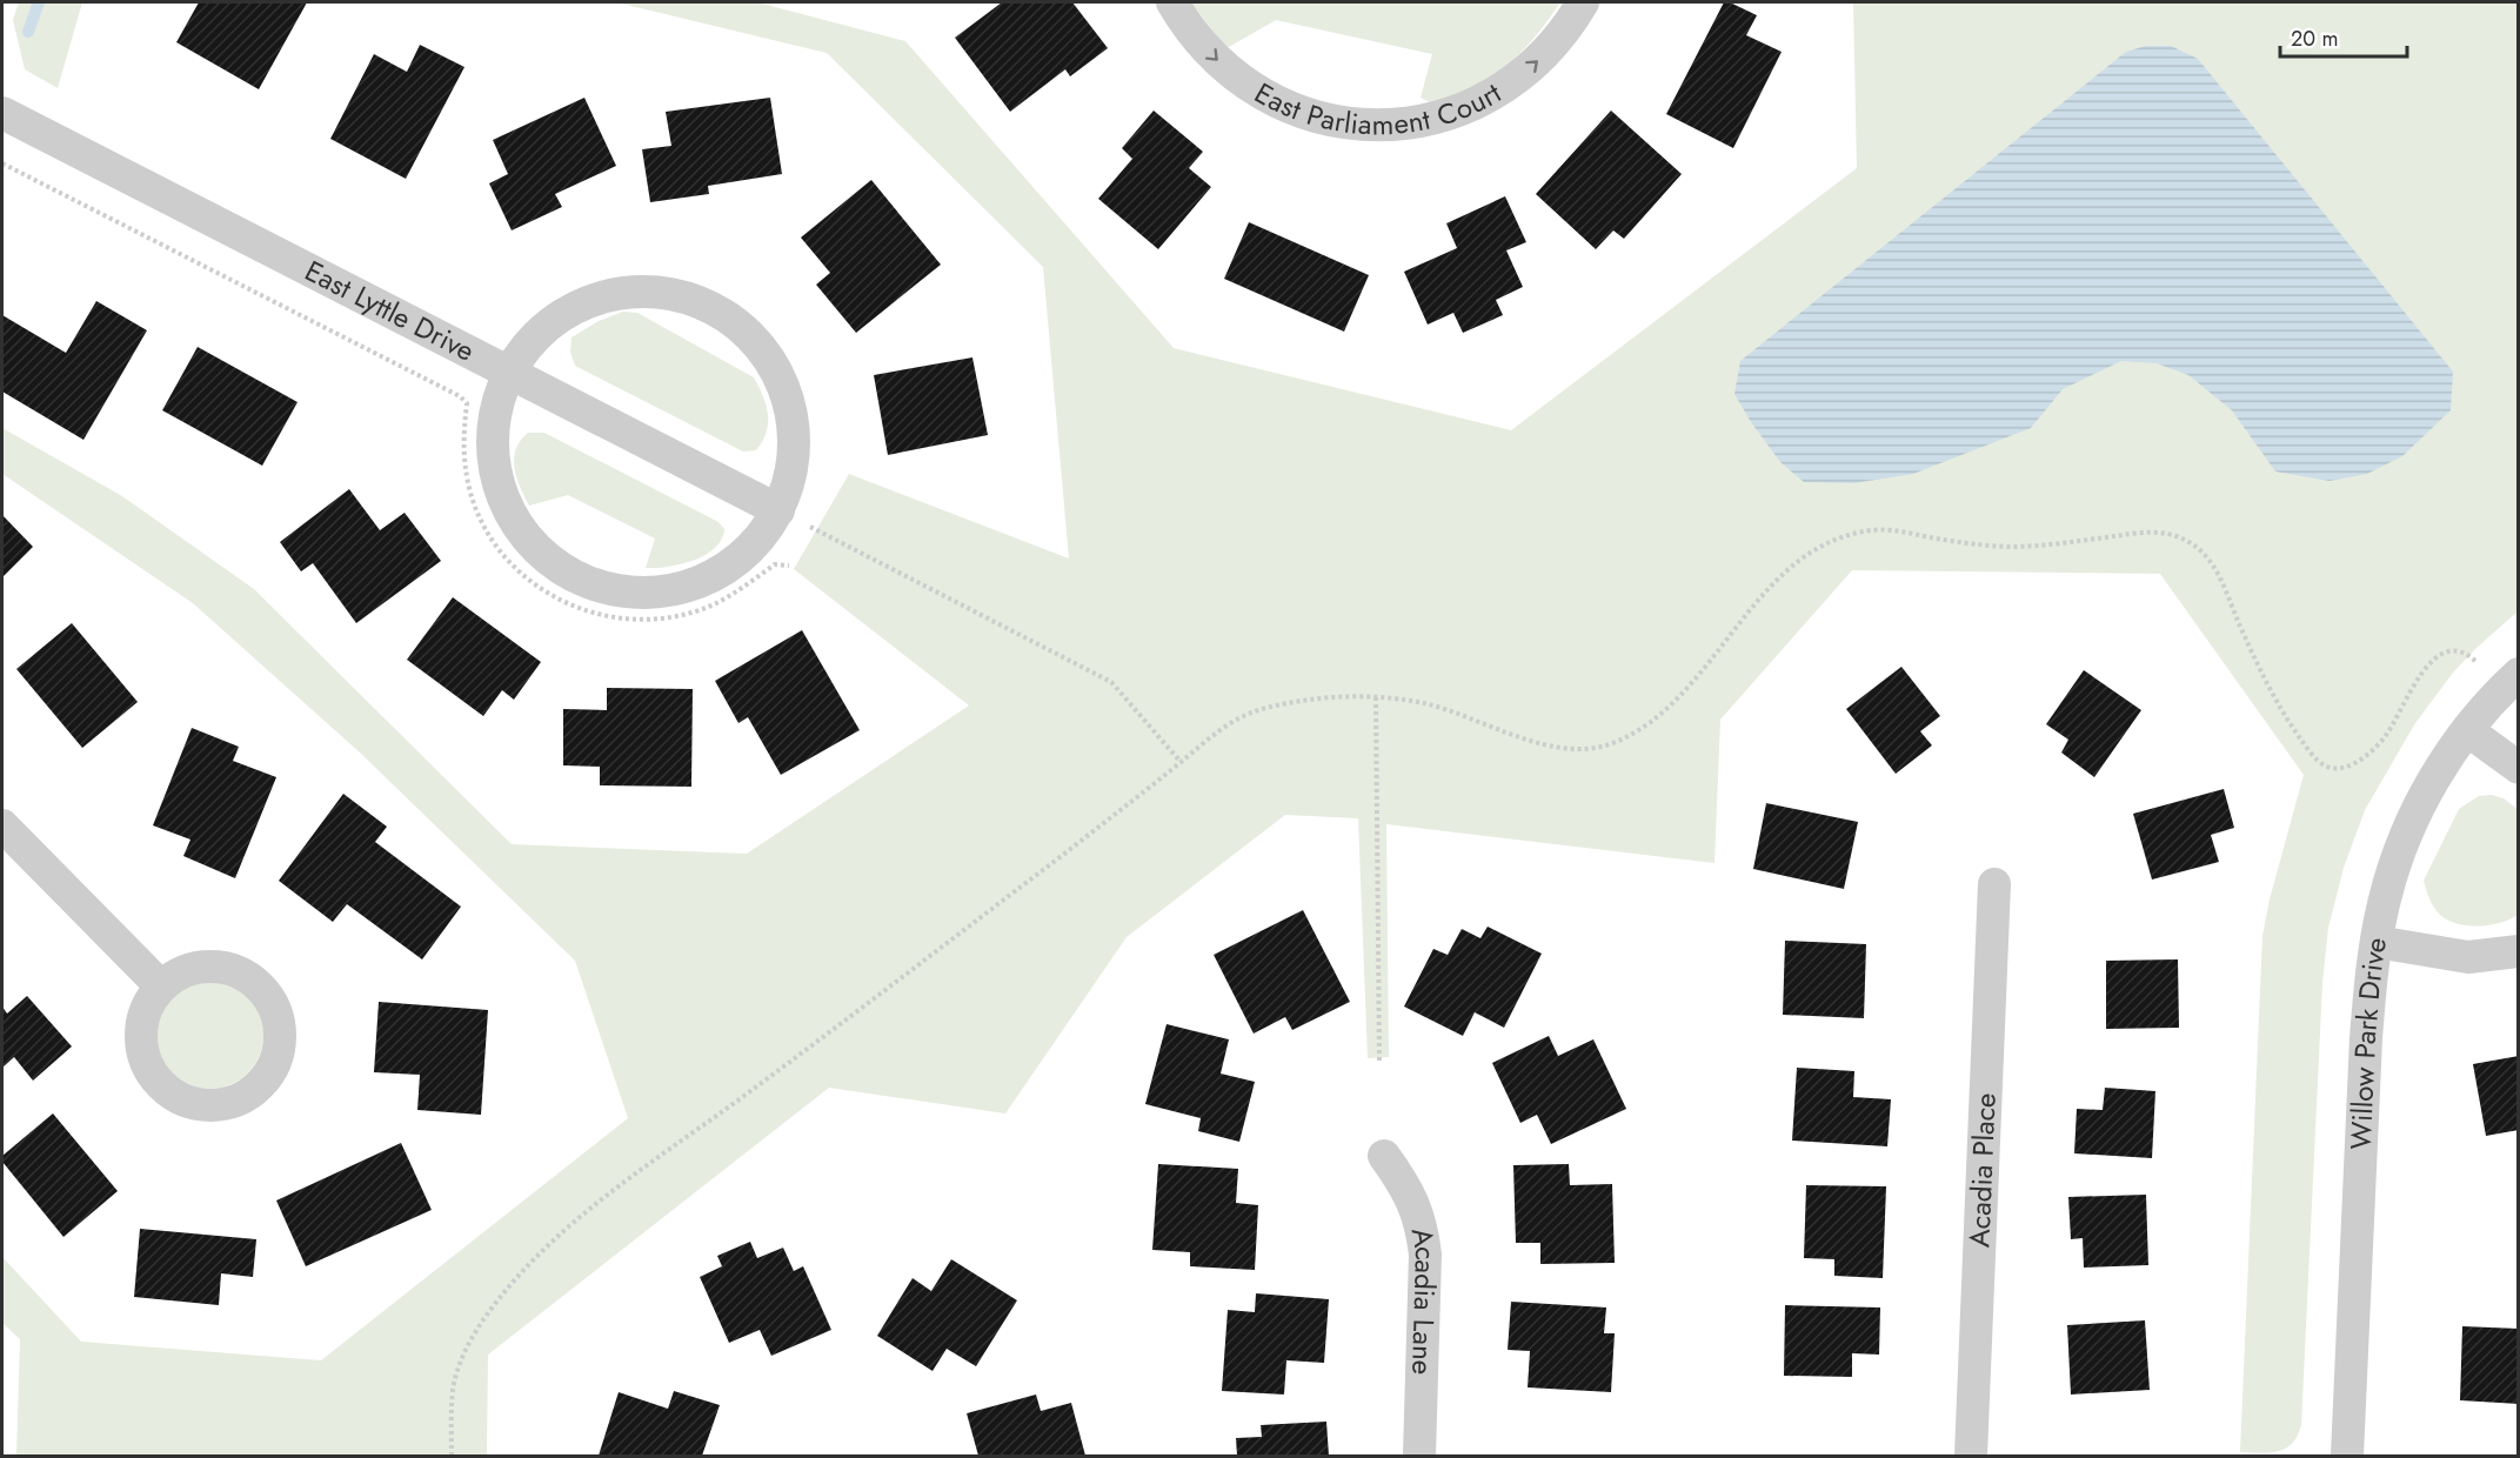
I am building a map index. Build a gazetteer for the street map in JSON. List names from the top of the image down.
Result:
{
  "streets": {
    "street": [
      "East Parliament Court",
      "East Lyttle Drive",
      "Willow Park Drive",
      "Acadia Place",
      "Acadia Lane"
    ]
  },
  "one_way": ["East Parliament Court"],
  "scale_bar": "20 m"
}
